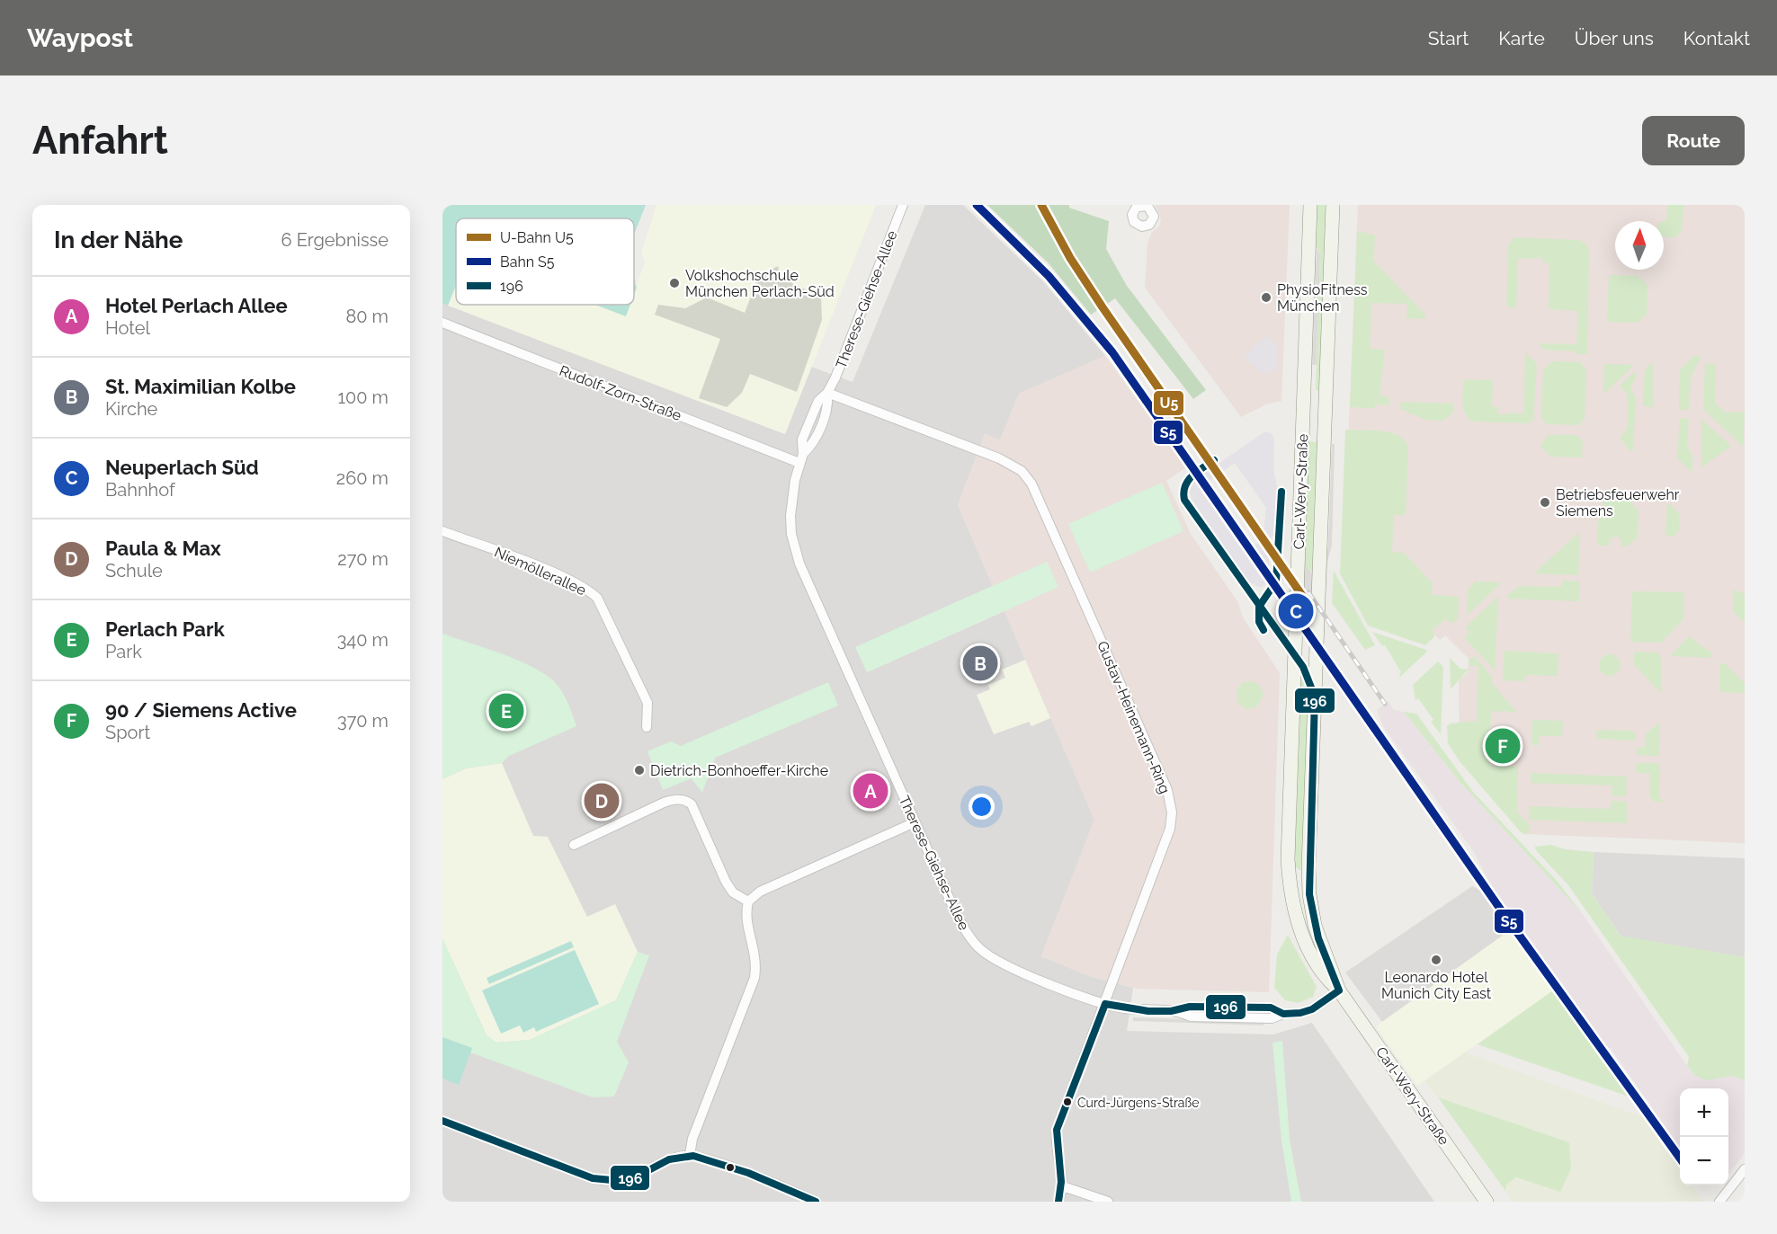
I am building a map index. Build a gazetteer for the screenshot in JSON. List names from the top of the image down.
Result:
{
  "streets": {
    "main road": ["Carl-Wery-Straße"],
    "street": [
      "Therese-Giehse-Allee",
      "Rudolf-Zorn-Straße",
      "Niemöllerallee",
      "Gustav-Heinemann-Ring"
    ]
  },
  "crossings": [
    ["Therese-Giehse-Allee", "Rudolf-Zorn-Straße"],
    ["Therese-Giehse-Allee", "Carl-Wery-Straße"],
    ["Therese-Giehse-Allee", "Gustav-Heinemann-Ring"]
  ],
  "places": [
    "Volkshochschule München Perlach-Süd",
    "PhysioFitness München",
    "Betriebsfeuerwehr Siemens",
    "Dietrich-Bonhoeffer-Kirche",
    "Leonardo Hotel Munich City East",
    "Curd-Jürgens-Straße"
  ],
  "lines": ["metro line U5", "rail line S5", "transit line 196"],
  "legend": ["U-Bahn U5", "Bahn S5", "196"],
  "north": "top",
  "page": {
    "header": "Waypost",
    "nav": [
      "Start",
      "Karte",
      "Über uns",
      "Kontakt"
    ],
    "buttons": "Route",
    "title": "Anfahrt",
    "heading": ["In der Nähe", "6 Ergebnisse"],
    "list": [
      {
        "mark": "A",
        "name": "Hotel Perlach Allee",
        "note": "Hotel",
        "value": "80 m"
      },
      {
        "mark": "B",
        "name": "St. Maximilian Kolbe",
        "note": "Kirche",
        "value": "100 m"
      },
      {
        "mark": "C",
        "name": "Neuperlach Süd",
        "note": "Bahnhof",
        "value": "260 m"
      },
      {
        "mark": "D",
        "name": "Paula & Max",
        "note": "Schule",
        "value": "270 m"
      },
      {
        "mark": "E",
        "name": "Perlach Park",
        "note": "Park",
        "value": "340 m"
      },
      {
        "mark": "F",
        "name": "90 / Siemens Active",
        "note": "Sport",
        "value": "370 m"
      }
    ],
    "pins": [
      "C",
      "B",
      "E",
      "F",
      "A",
      "D"
    ],
    "map_buttons": ["+", "−"]
  }
}
